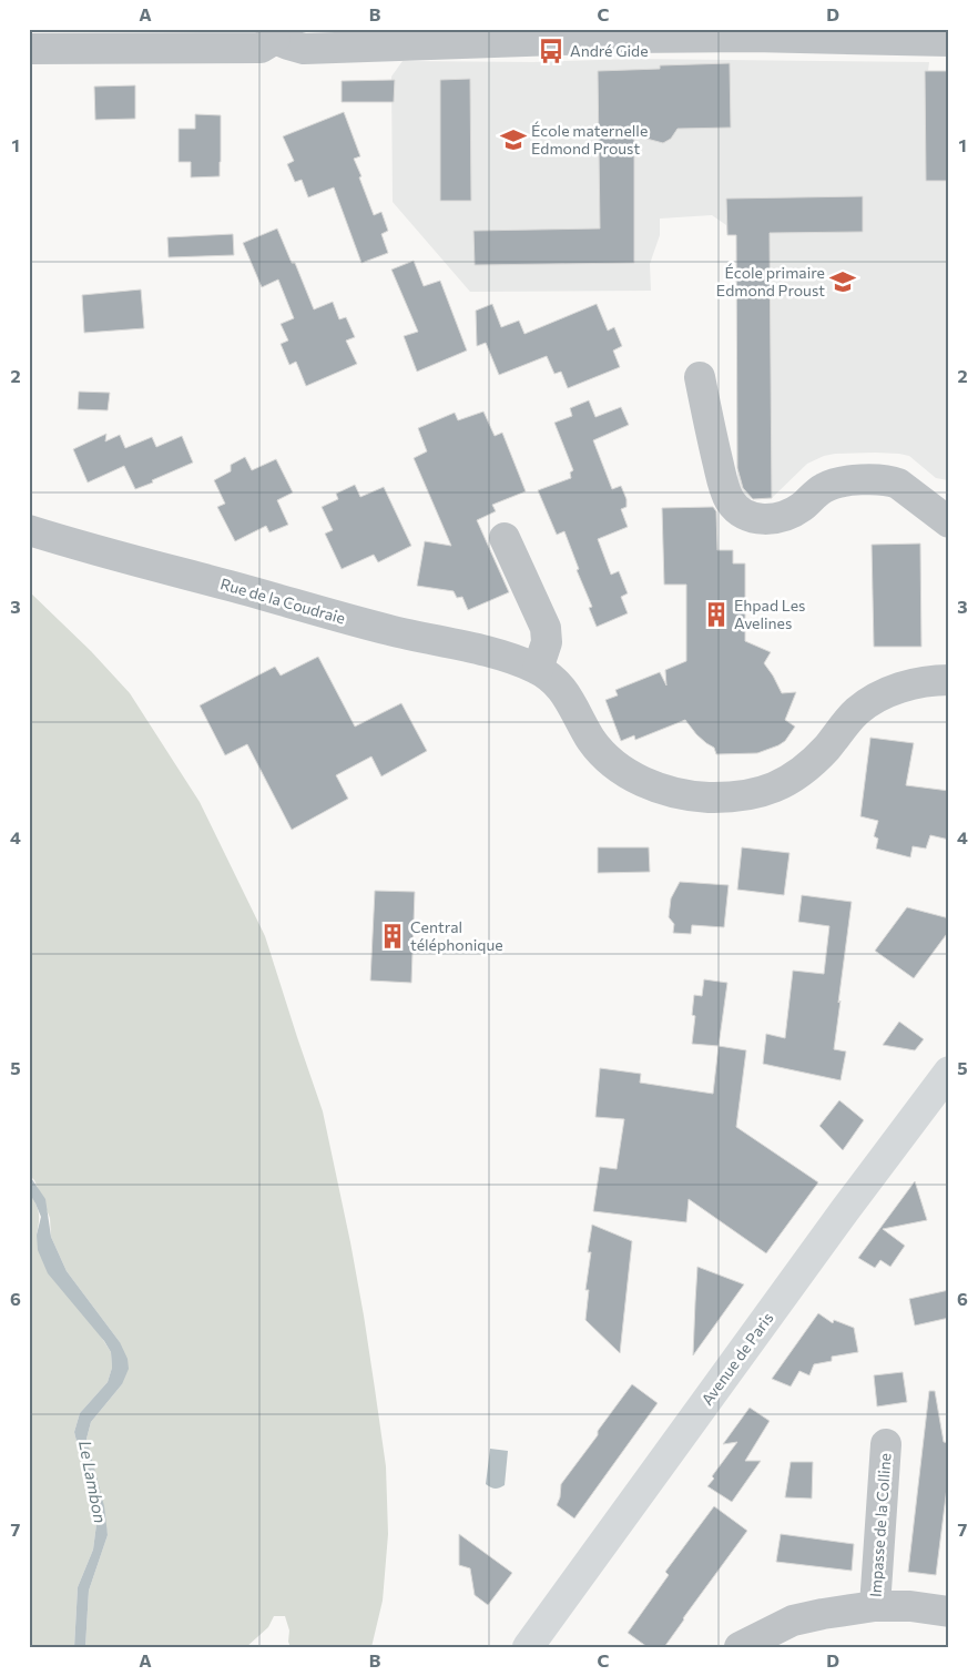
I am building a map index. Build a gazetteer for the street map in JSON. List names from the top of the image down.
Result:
{
  "streets": {
    "main road": ["Avenue de Paris"],
    "street": ["Rue de la Coudraie", "Impasse de la Colline"]
  },
  "water": ["Le Lambon"],
  "places": {
    "bus stop": ["André Gide"],
    "school or university": ["École maternelle Edmond Proust", "École primaire Edmond Proust"],
    "building": ["Ehpad Les Avelines", "Central téléphonique"]
  },
  "grid": {
    "columns": [
      "A",
      "B",
      "C",
      "D"
    ],
    "rows": [
      "1",
      "2",
      "3",
      "4",
      "5",
      "6",
      "7"
    ]
  }
}
